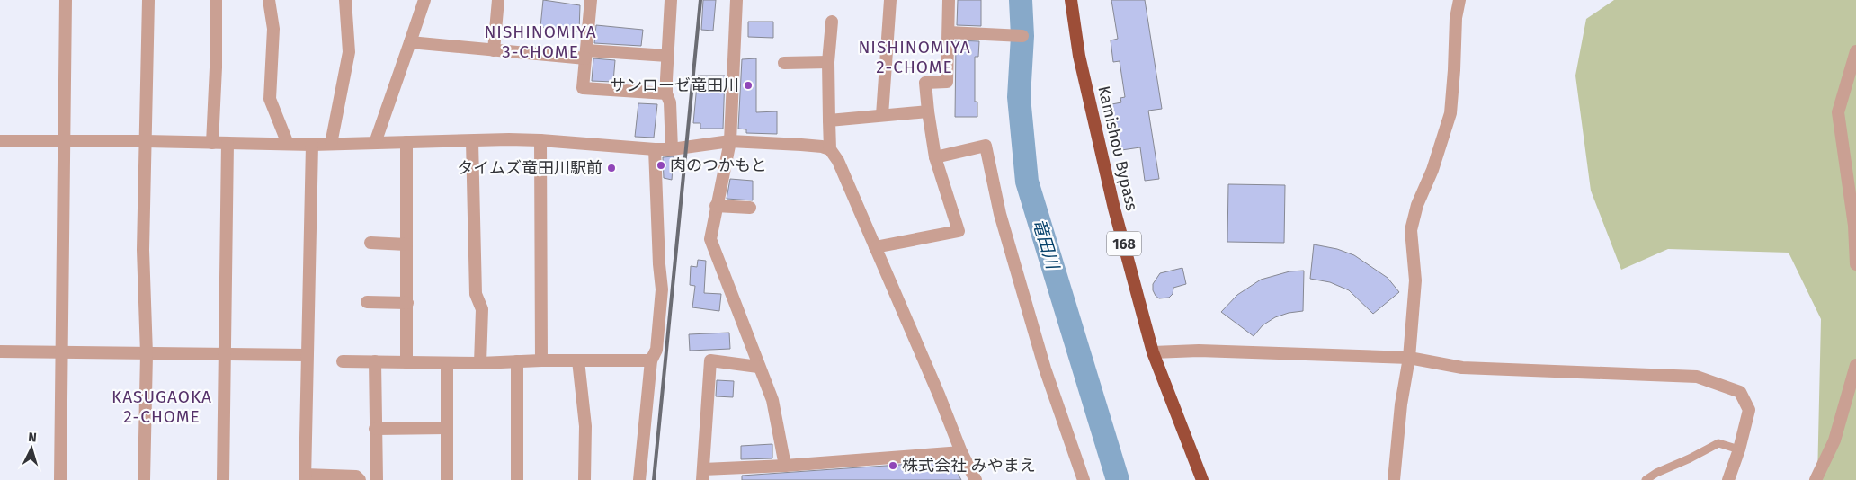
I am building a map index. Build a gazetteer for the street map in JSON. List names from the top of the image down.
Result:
{
  "streets": {
    "highway": ["Kamishou Bypass", "168"]
  },
  "districts": ["NISHINOMIYA 3-CHOME", "NISHINOMIYA 2-CHOME", "KASUGAOKA 2-CHOME"],
  "water": ["竜田川"],
  "places": [
    "サンローゼ竜田川",
    "肉のつかもと",
    "タイムズ竜田川駅前",
    "株式会社 みやまえ"
  ],
  "north": "top"
}
